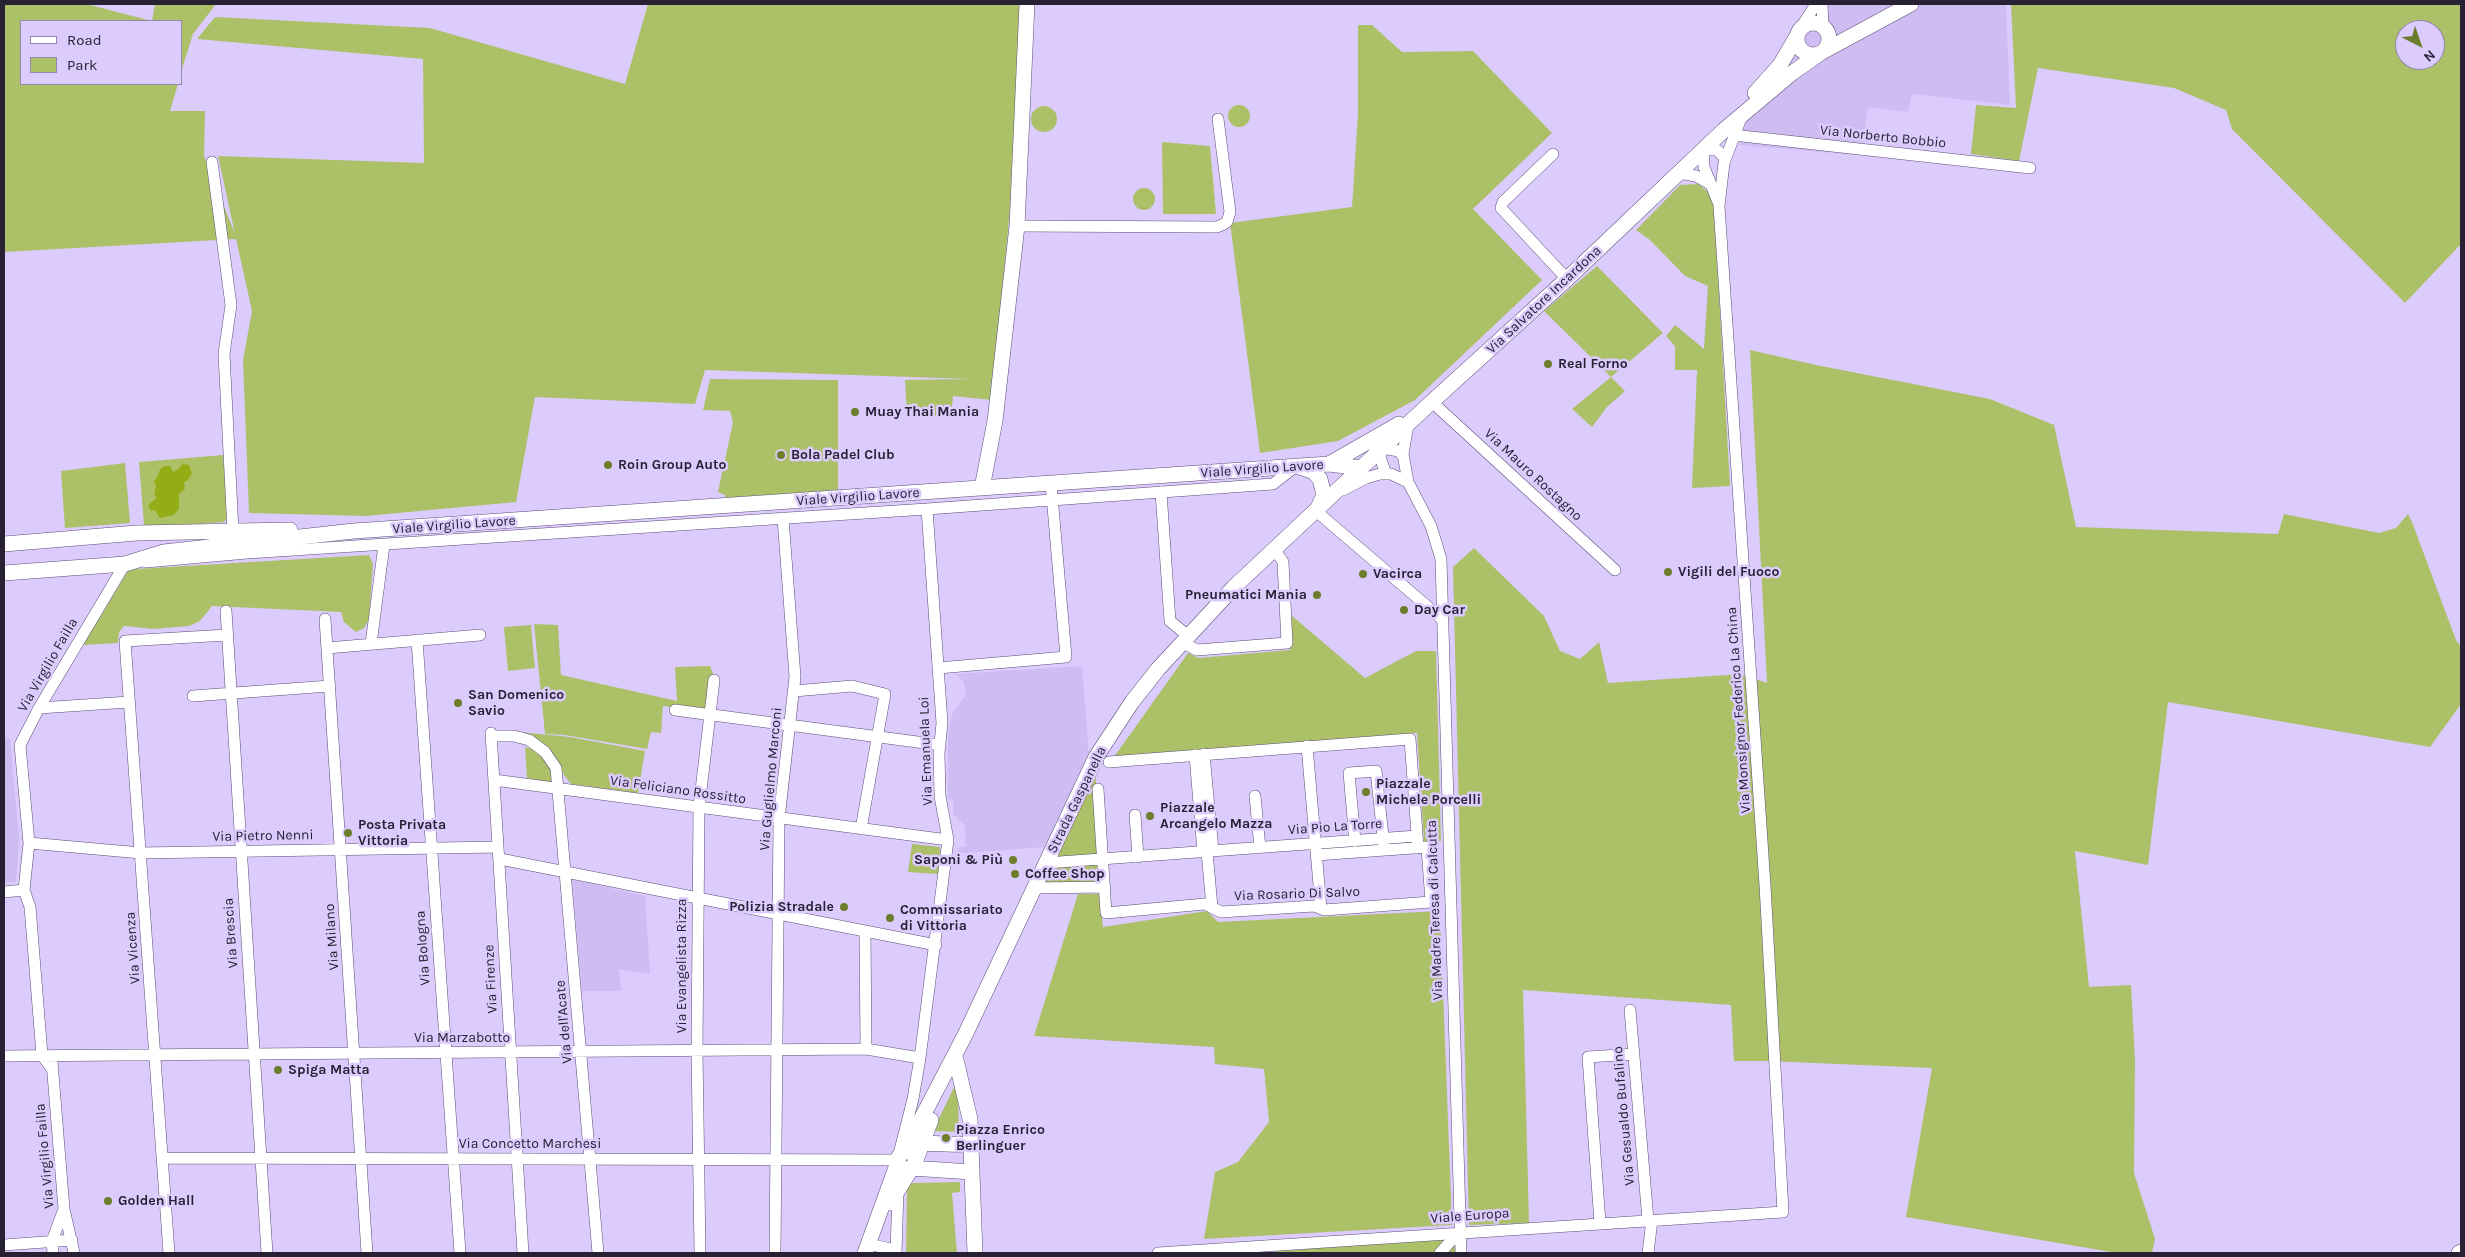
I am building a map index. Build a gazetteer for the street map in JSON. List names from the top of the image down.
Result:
{
  "streets": {
    "street": [
      "Via Norberto Bobbio",
      "Via Salvatore Incardona",
      "Viale Virgilio Lavore",
      "Via Mauro Rostagno",
      "Via Virgilio Failla",
      "Via Monsignor Federico La China",
      "Via Emanuela Loi",
      "Via Guglielmo Marconi",
      "Via Feliciano Rossitto",
      "Strada Gaspanella",
      "Via Pio La Torre",
      "Via Pietro Nenni",
      "Via Rosario Di Salvo",
      "Via Madre Teresa di Calcutta",
      "Via Brescia",
      "Via Milano",
      "Via Vicenza",
      "Via Bologna",
      "Via Evangelista Rizza",
      "Via Firenze",
      "Via dell'Acate",
      "Via Marzabotto",
      "Via Gesualdo Bufalino",
      "Via Concetto Marchesi",
      "Viale Europa"
    ]
  },
  "crossings": [
    ["Via Norberto Bobbio", "Via Salvatore Incardona"],
    ["Via Salvatore Incardona", "Viale Virgilio Lavore"],
    ["Via Salvatore Incardona", "Via Mauro Rostagno"],
    ["Via Salvatore Incardona", "Strada Gaspanella"],
    ["Via Salvatore Incardona", "Via Madre Teresa di Calcutta"],
    ["Viale Virgilio Lavore", "Via Virgilio Failla"],
    ["Viale Virgilio Lavore", "Strada Gaspanella"],
    ["Via Virgilio Failla", "Via Pietro Nenni"],
    ["Via Virgilio Failla", "Via Marzabotto"],
    ["Via Monsignor Federico La China", "Viale Europa"],
    ["Via Emanuela Loi", "Via Feliciano Rossitto"],
    ["Via Emanuela Loi", "Strada Gaspanella"],
    ["Via Emanuela Loi", "Via Marzabotto"],
    ["Via Emanuela Loi", "Via Concetto Marchesi"],
    ["Via Guglielmo Marconi", "Via Feliciano Rossitto"],
    ["Via Guglielmo Marconi", "Via Marzabotto"],
    ["Via Guglielmo Marconi", "Via Concetto Marchesi"],
    ["Via Feliciano Rossitto", "Via Evangelista Rizza"],
    ["Via Feliciano Rossitto", "Via Firenze"],
    ["Via Feliciano Rossitto", "Via dell'Acate"],
    ["Strada Gaspanella", "Via Pio La Torre"],
    ["Strada Gaspanella", "Via Concetto Marchesi"],
    ["Via Pietro Nenni", "Via Brescia"],
    ["Via Pietro Nenni", "Via Milano"],
    ["Via Pietro Nenni", "Via Vicenza"],
    ["Via Pietro Nenni", "Via Bologna"],
    ["Via Pietro Nenni", "Via Firenze"],
    ["Via Madre Teresa di Calcutta", "Viale Europa"],
    ["Via Brescia", "Via Vicenza"],
    ["Via Brescia", "Via Marzabotto"],
    ["Via Brescia", "Via Concetto Marchesi"],
    ["Via Milano", "Via Marzabotto"],
    ["Via Milano", "Via Concetto Marchesi"],
    ["Via Vicenza", "Via Marzabotto"],
    ["Via Vicenza", "Via Concetto Marchesi"],
    ["Via Bologna", "Via Marzabotto"],
    ["Via Bologna", "Via Concetto Marchesi"],
    ["Via Evangelista Rizza", "Via Marzabotto"],
    ["Via Evangelista Rizza", "Via Concetto Marchesi"],
    ["Via Firenze", "Via dell'Acate"],
    ["Via Firenze", "Via Marzabotto"],
    ["Via Firenze", "Via Concetto Marchesi"],
    ["Via dell'Acate", "Via Marzabotto"],
    ["Via dell'Acate", "Via Concetto Marchesi"],
    ["Via Gesualdo Bufalino", "Viale Europa"]
  ],
  "places": [
    "Real Forno",
    "Muay Thai Mania",
    "Bola Padel Club",
    "Roin Group Auto",
    "Vigili del Fuoco",
    "Vacirca",
    "Pneumatici Mania",
    "Day Car",
    "San Domenico Savio",
    "Piazzale Michele Porcelli",
    "Piazzale Arcangelo Mazza",
    "Posta Privata Vittoria",
    "Saponi & Più",
    "Coffee Shop",
    "Polizia Stradale",
    "Commissariato di Vittoria",
    "Spiga Matta",
    "Piazza Enrico Berlinguer",
    "Golden Hall"
  ],
  "legend": ["Road", "Park"],
  "north": "bottom right"
}
